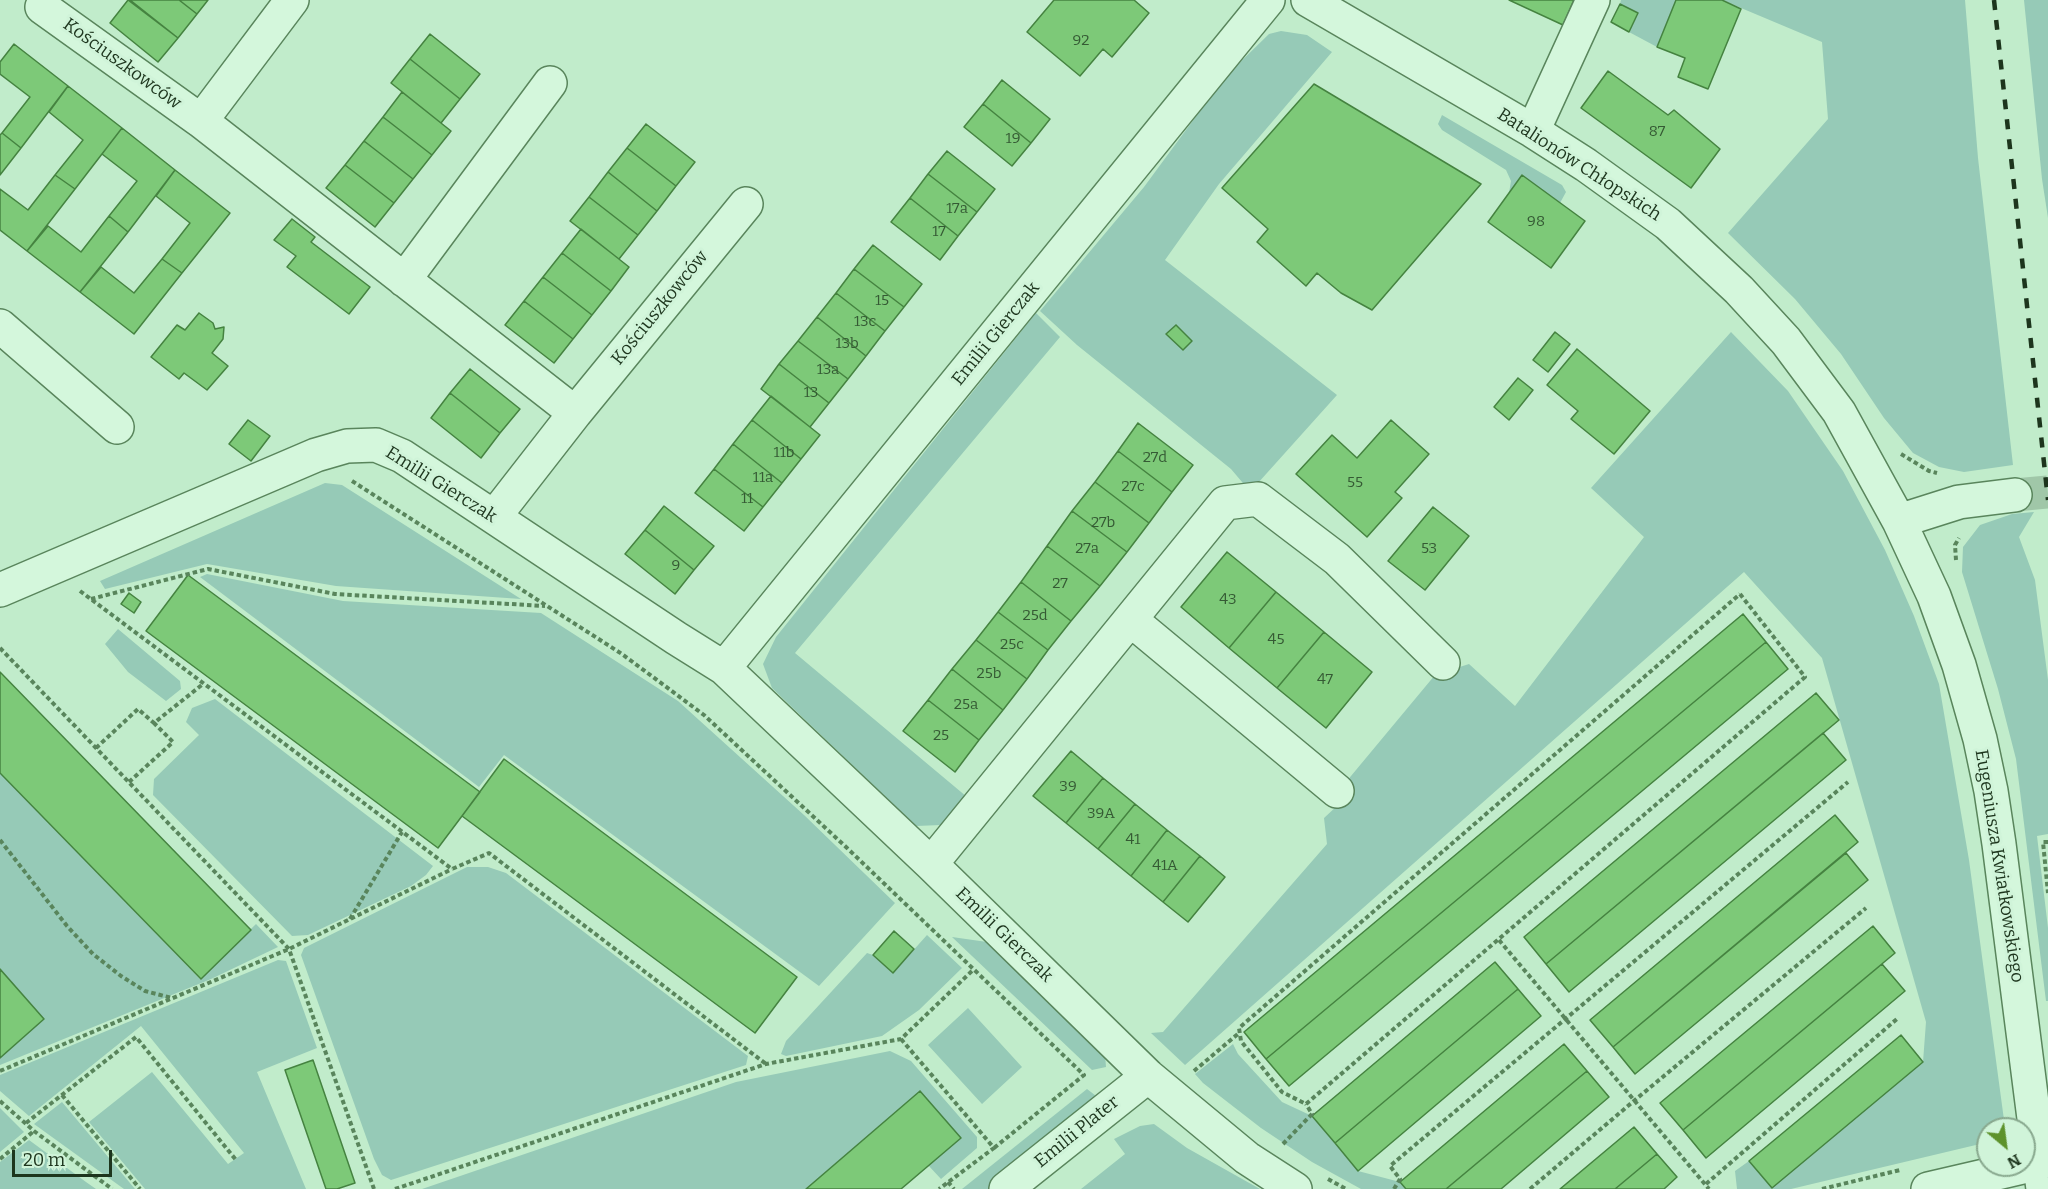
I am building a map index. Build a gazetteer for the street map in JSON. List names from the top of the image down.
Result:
{
  "streets": {
    "street": [
      "Kościuszkowców",
      "Batalionów Chłopskich",
      "Emilii Gierczak",
      "Eugeniusza Kwiatkowskiego",
      "Emilii Plater"
    ]
  },
  "crossings": [
    ["Kościuszkowców", "Emilii Gierczak"],
    ["Batalionów Chłopskich", "Eugeniusza Kwiatkowskiego"],
    ["Emilii Gierczak", "Emilii Plater"]
  ],
  "house_numbers": [
    "92",
    "87",
    "19",
    "17a",
    "98",
    "17",
    "15",
    "13c",
    "13b",
    "13a",
    "13",
    "11b",
    "27d",
    "11a",
    "55",
    "27c",
    "11",
    "27b",
    "27a",
    "53",
    "9",
    "27",
    "43",
    "25d",
    "45",
    "25c",
    "25b",
    "47",
    "25a",
    "25",
    "39",
    "39A",
    "41",
    "41A"
  ],
  "scale_bar": "20 m",
  "north": "bottom right"
}
